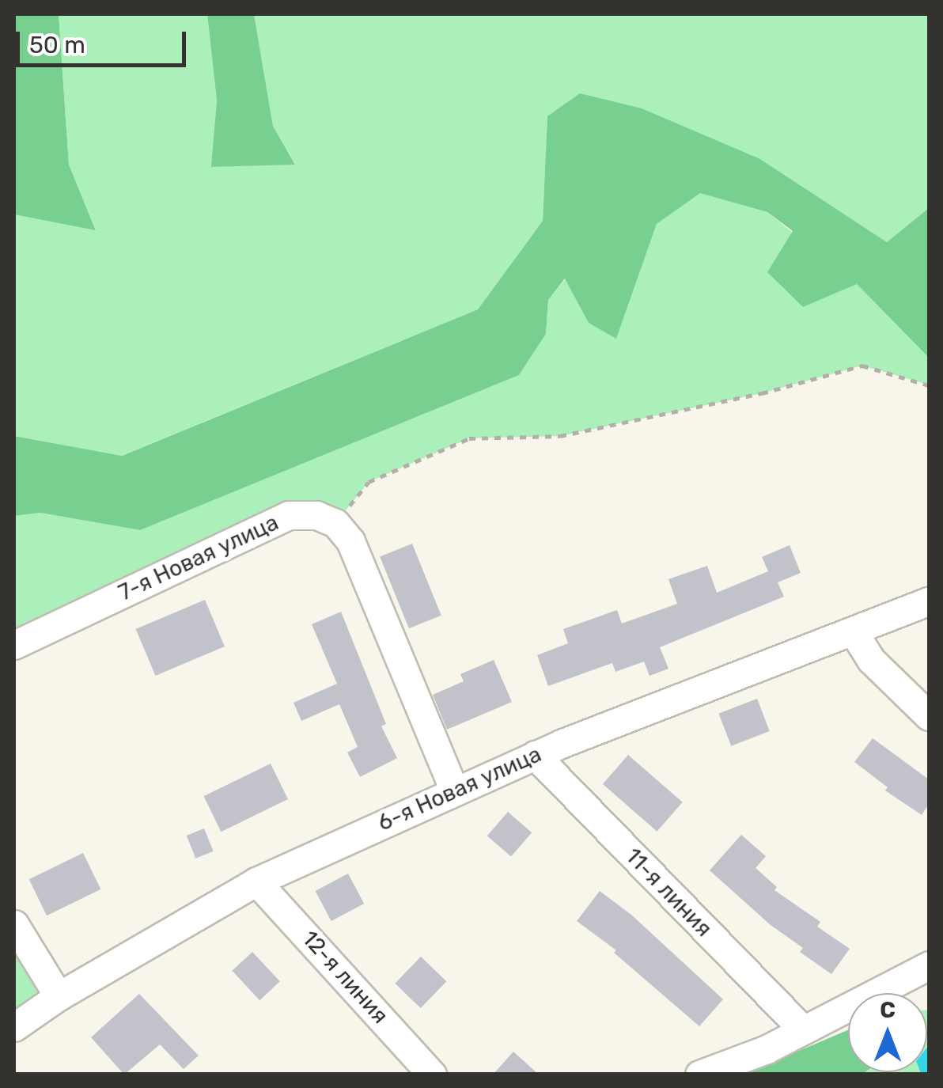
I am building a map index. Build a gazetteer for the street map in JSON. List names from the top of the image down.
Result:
{
  "streets": {
    "street": [
      "7-я Новая улица",
      "6-я Новая улица",
      "11-я линия",
      "12-я линия"
    ]
  },
  "crossings": [
    ["6-я Новая улица", "11-я линия"],
    ["6-я Новая улица", "12-я линия"]
  ],
  "scale_bar": "50 m",
  "north": "top"
}
